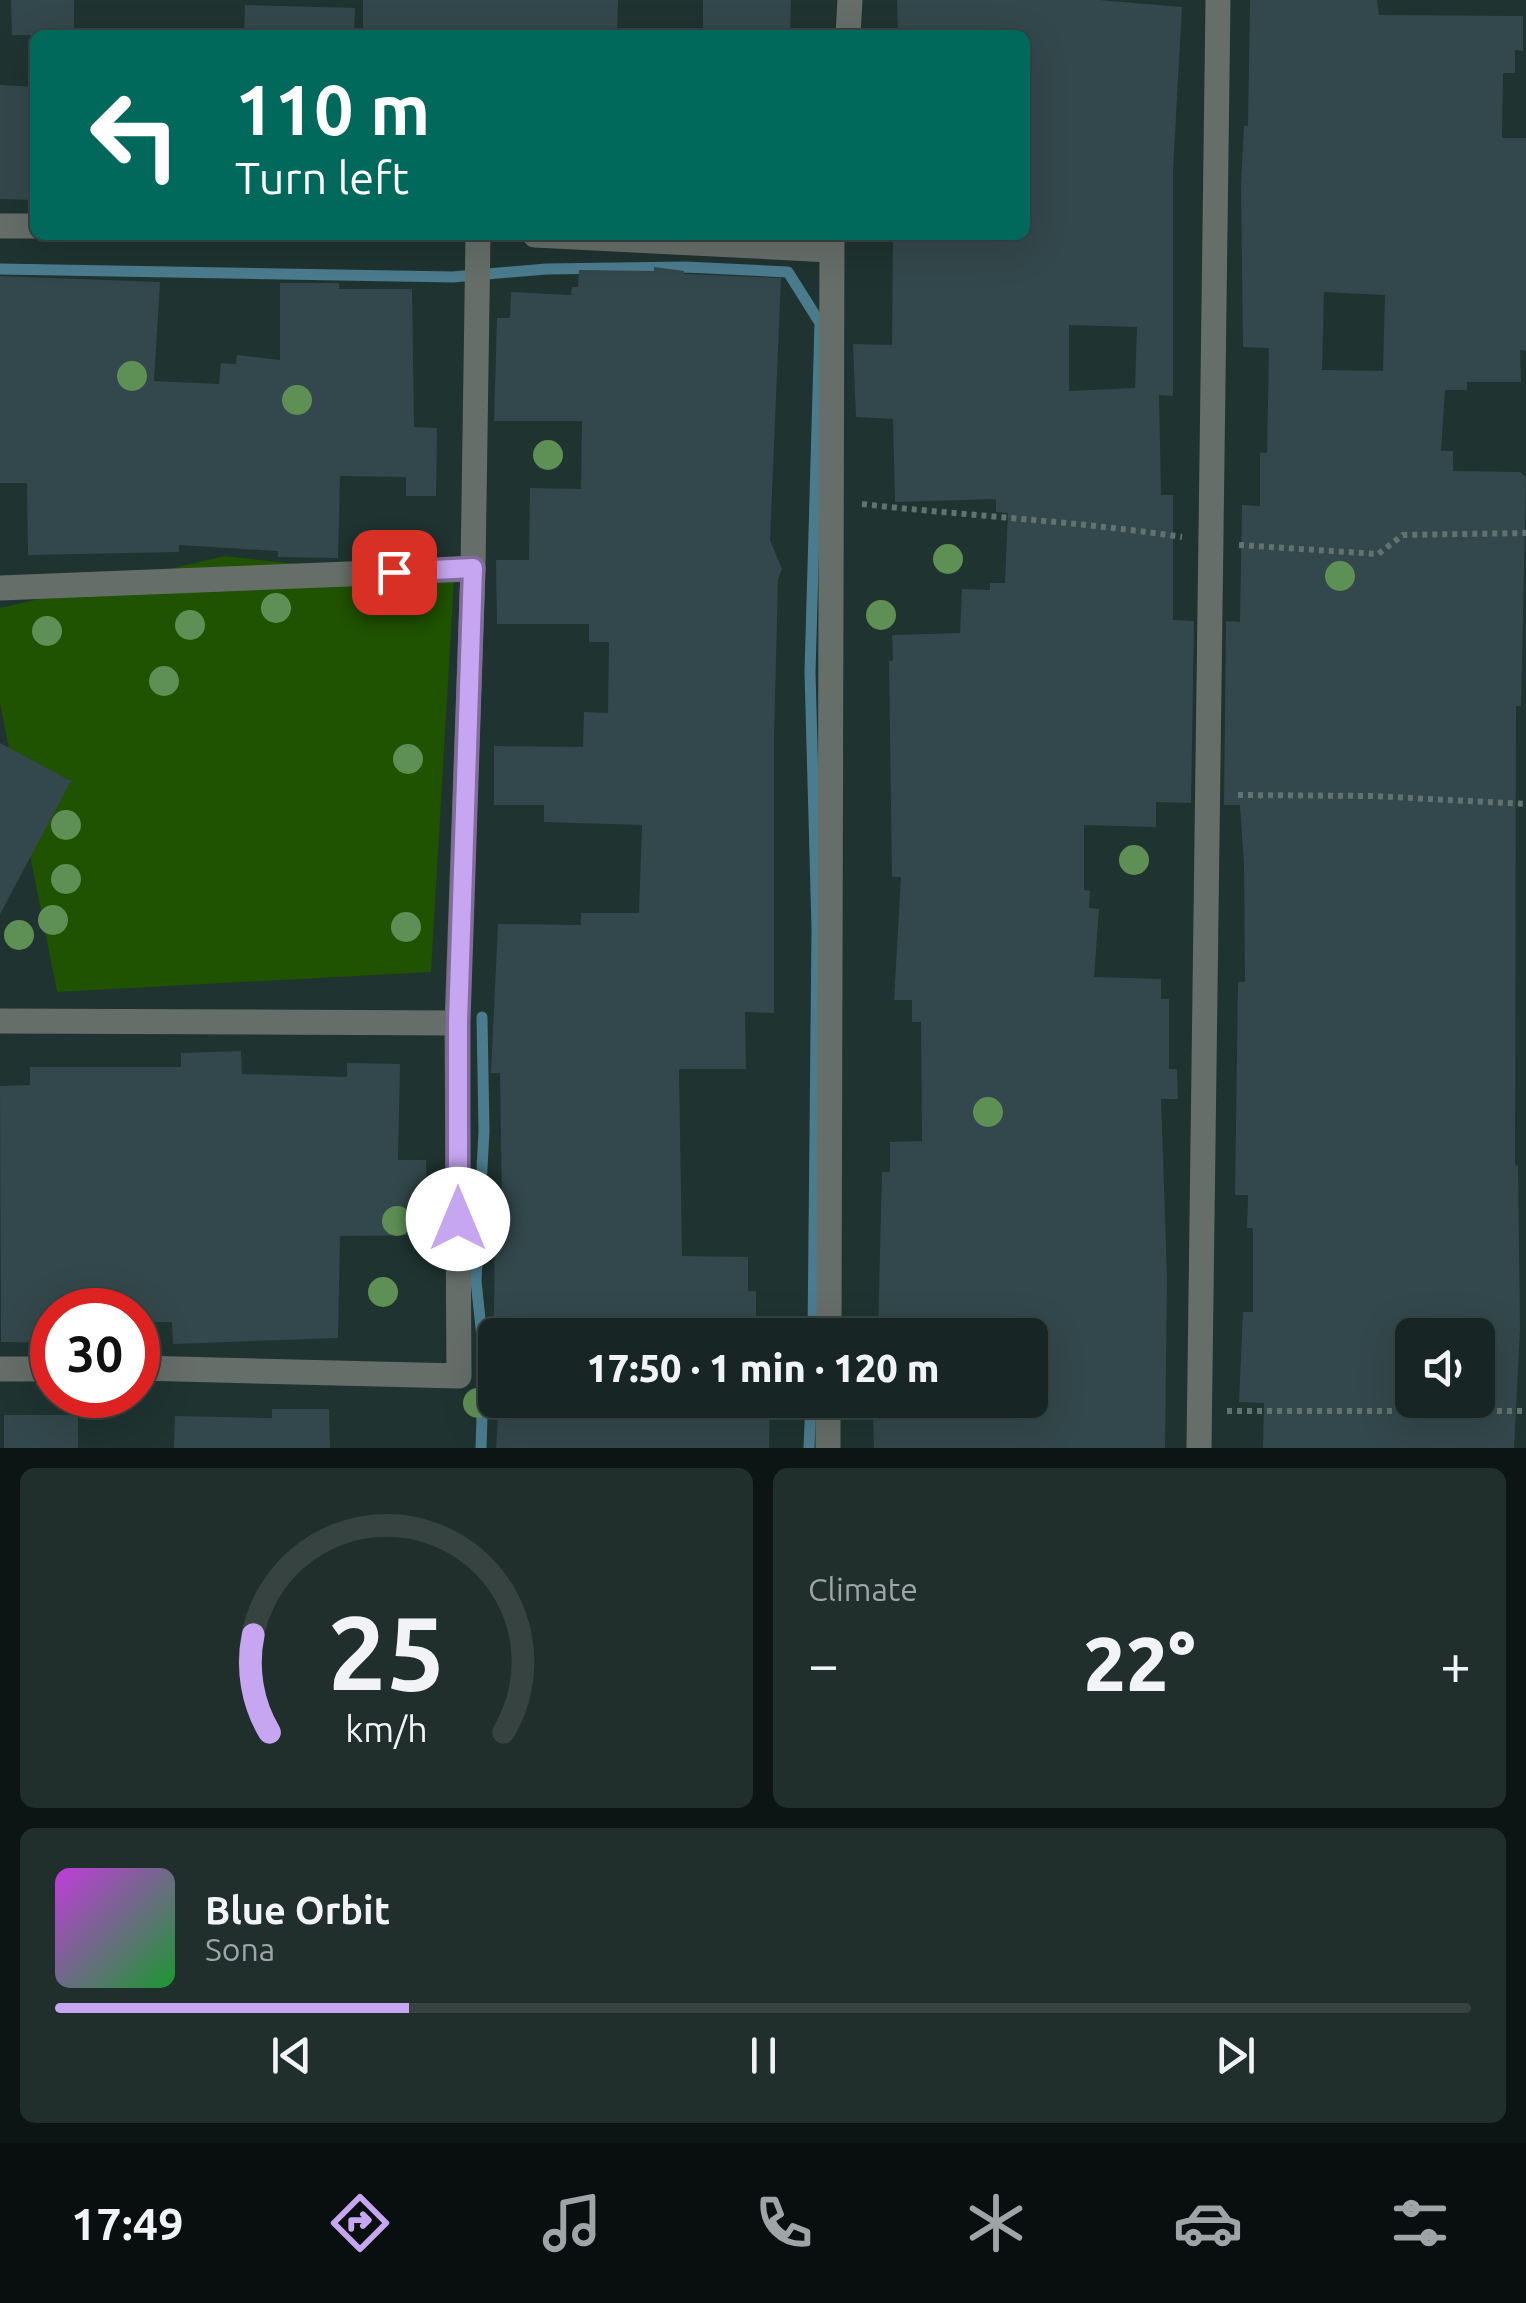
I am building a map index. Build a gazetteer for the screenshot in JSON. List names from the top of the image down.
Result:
{
  "page": {
    "turn": ["110 m", "Turn left"],
    "limit": "30",
    "trip": "17:50 · 1 min · 120 m",
    "tile": "Climate",
    "heat": ["−", "22°", "+"],
    "song": ["Blue Orbit", "Sona"],
    "tabs": "17:49",
    "gauge": ["25", "km/h"]
  }
}
